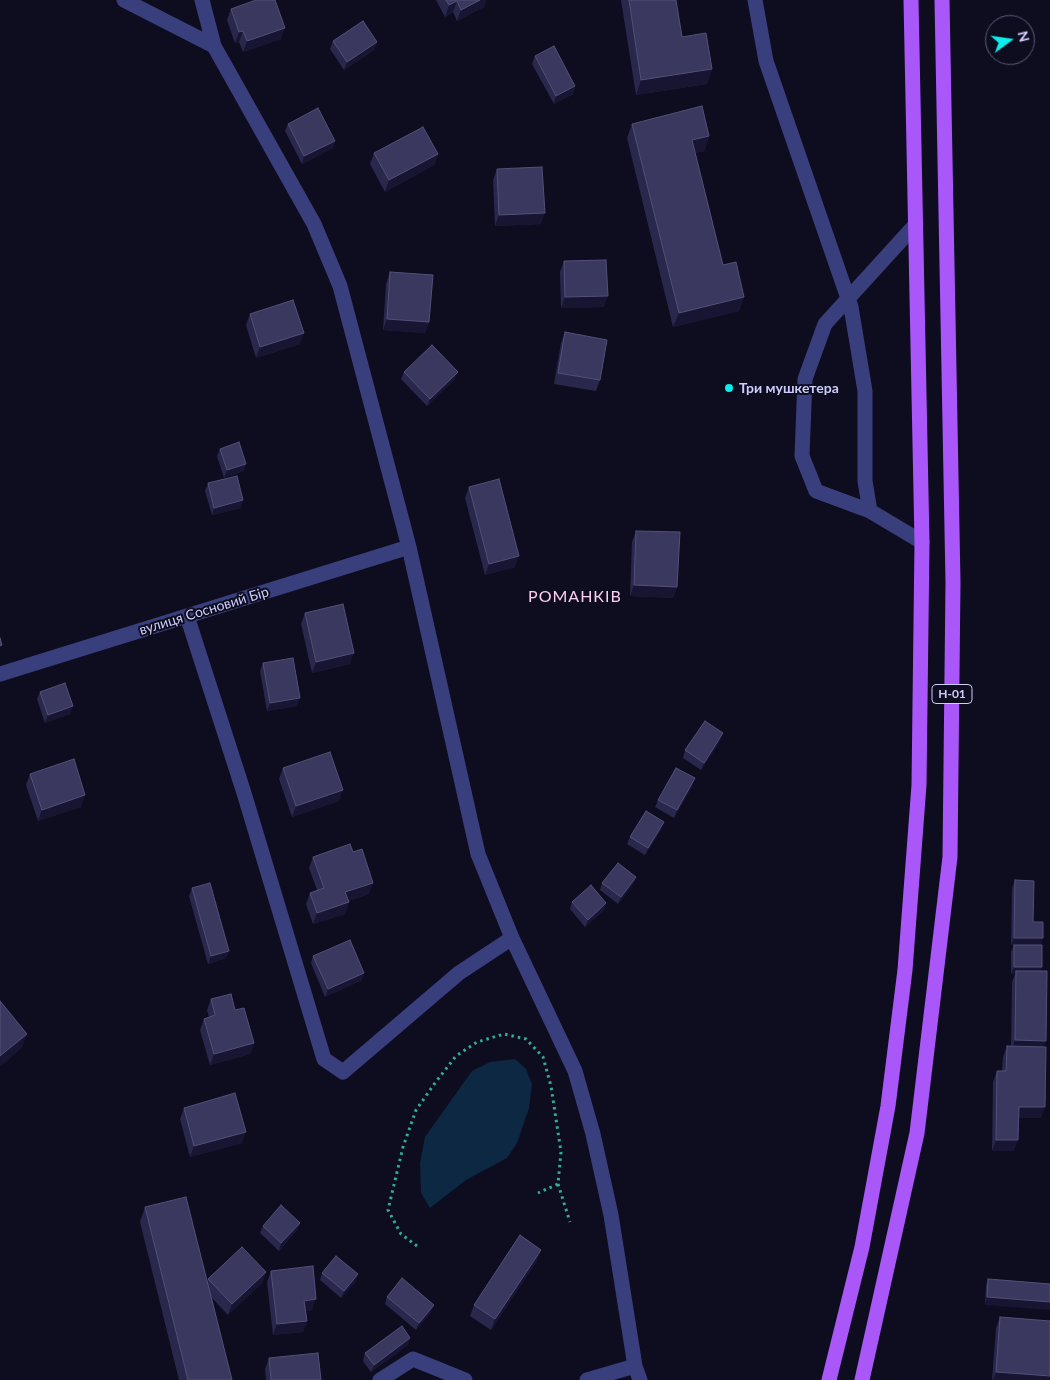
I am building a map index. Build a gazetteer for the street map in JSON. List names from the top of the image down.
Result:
{
  "streets": {
    "main road": ["Н-01"],
    "street": ["вулиця Сосновий Бір"]
  },
  "districts": ["РОМАНКІВ"],
  "places": ["Три мушкетера"],
  "north": "right"
}
